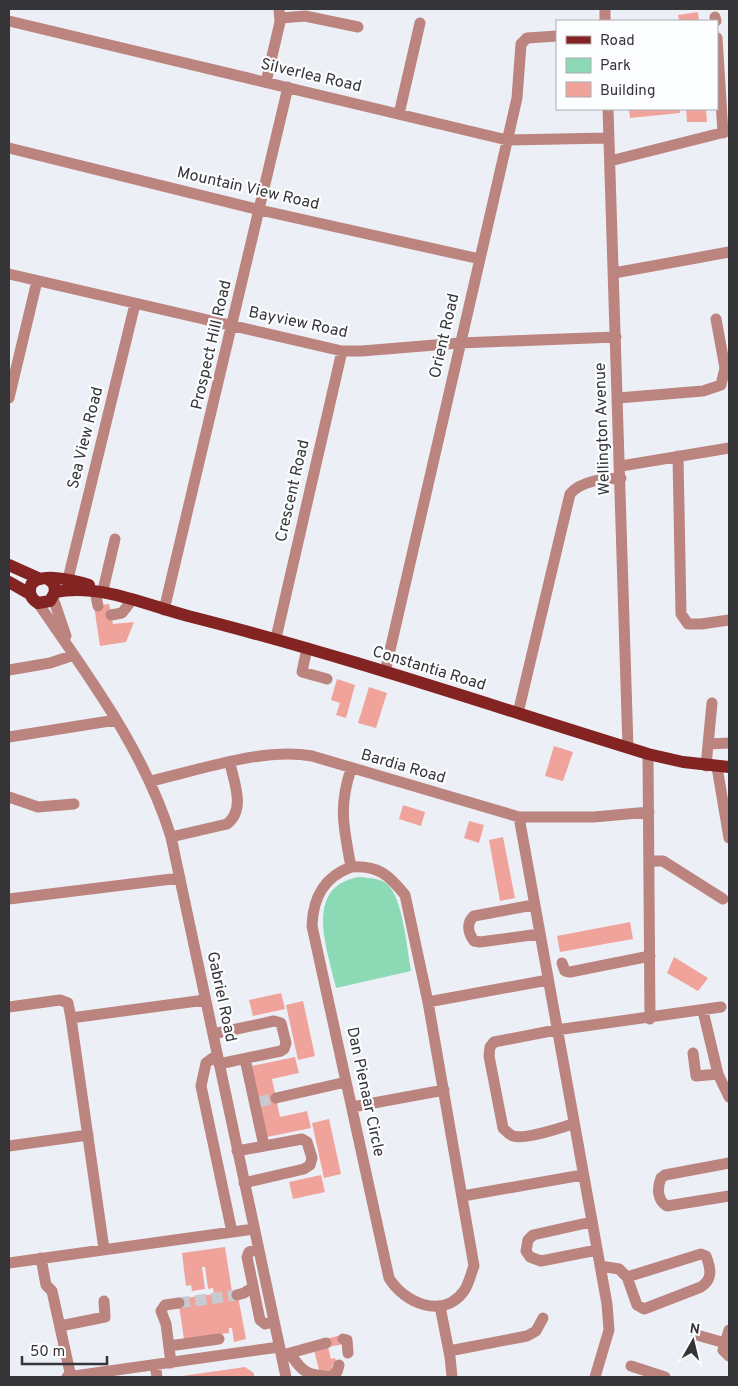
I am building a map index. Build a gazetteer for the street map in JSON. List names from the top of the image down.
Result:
{
  "streets": {
    "main road": ["Constantia Road"],
    "street": [
      "Silverlea Road",
      "Mountain View Road",
      "Bayview Road",
      "Orient Road",
      "Prospect Hill Road",
      "Wellington Avenue",
      "Sea View Road",
      "Crescent Road",
      "Bardia Road",
      "Gabriel Road",
      "Dan Pienaar Circle"
    ]
  },
  "crossings": [
    ["Silverlea Road", "Orient Road"],
    ["Silverlea Road", "Prospect Hill Road"],
    ["Silverlea Road", "Wellington Avenue"],
    ["Mountain View Road", "Orient Road"],
    ["Mountain View Road", "Prospect Hill Road"],
    ["Bayview Road", "Orient Road"],
    ["Bayview Road", "Prospect Hill Road"],
    ["Bayview Road", "Wellington Avenue"],
    ["Bayview Road", "Sea View Road"],
    ["Bayview Road", "Crescent Road"],
    ["Orient Road", "Constantia Road"],
    ["Prospect Hill Road", "Constantia Road"],
    ["Wellington Avenue", "Constantia Road"],
    ["Sea View Road", "Constantia Road"],
    ["Crescent Road", "Constantia Road"],
    ["Constantia Road", "Gabriel Road"],
    ["Bardia Road", "Gabriel Road"]
  ],
  "legend": ["Road", "Park", "Building"],
  "scale_bar": "50 m",
  "north": "top"
}
